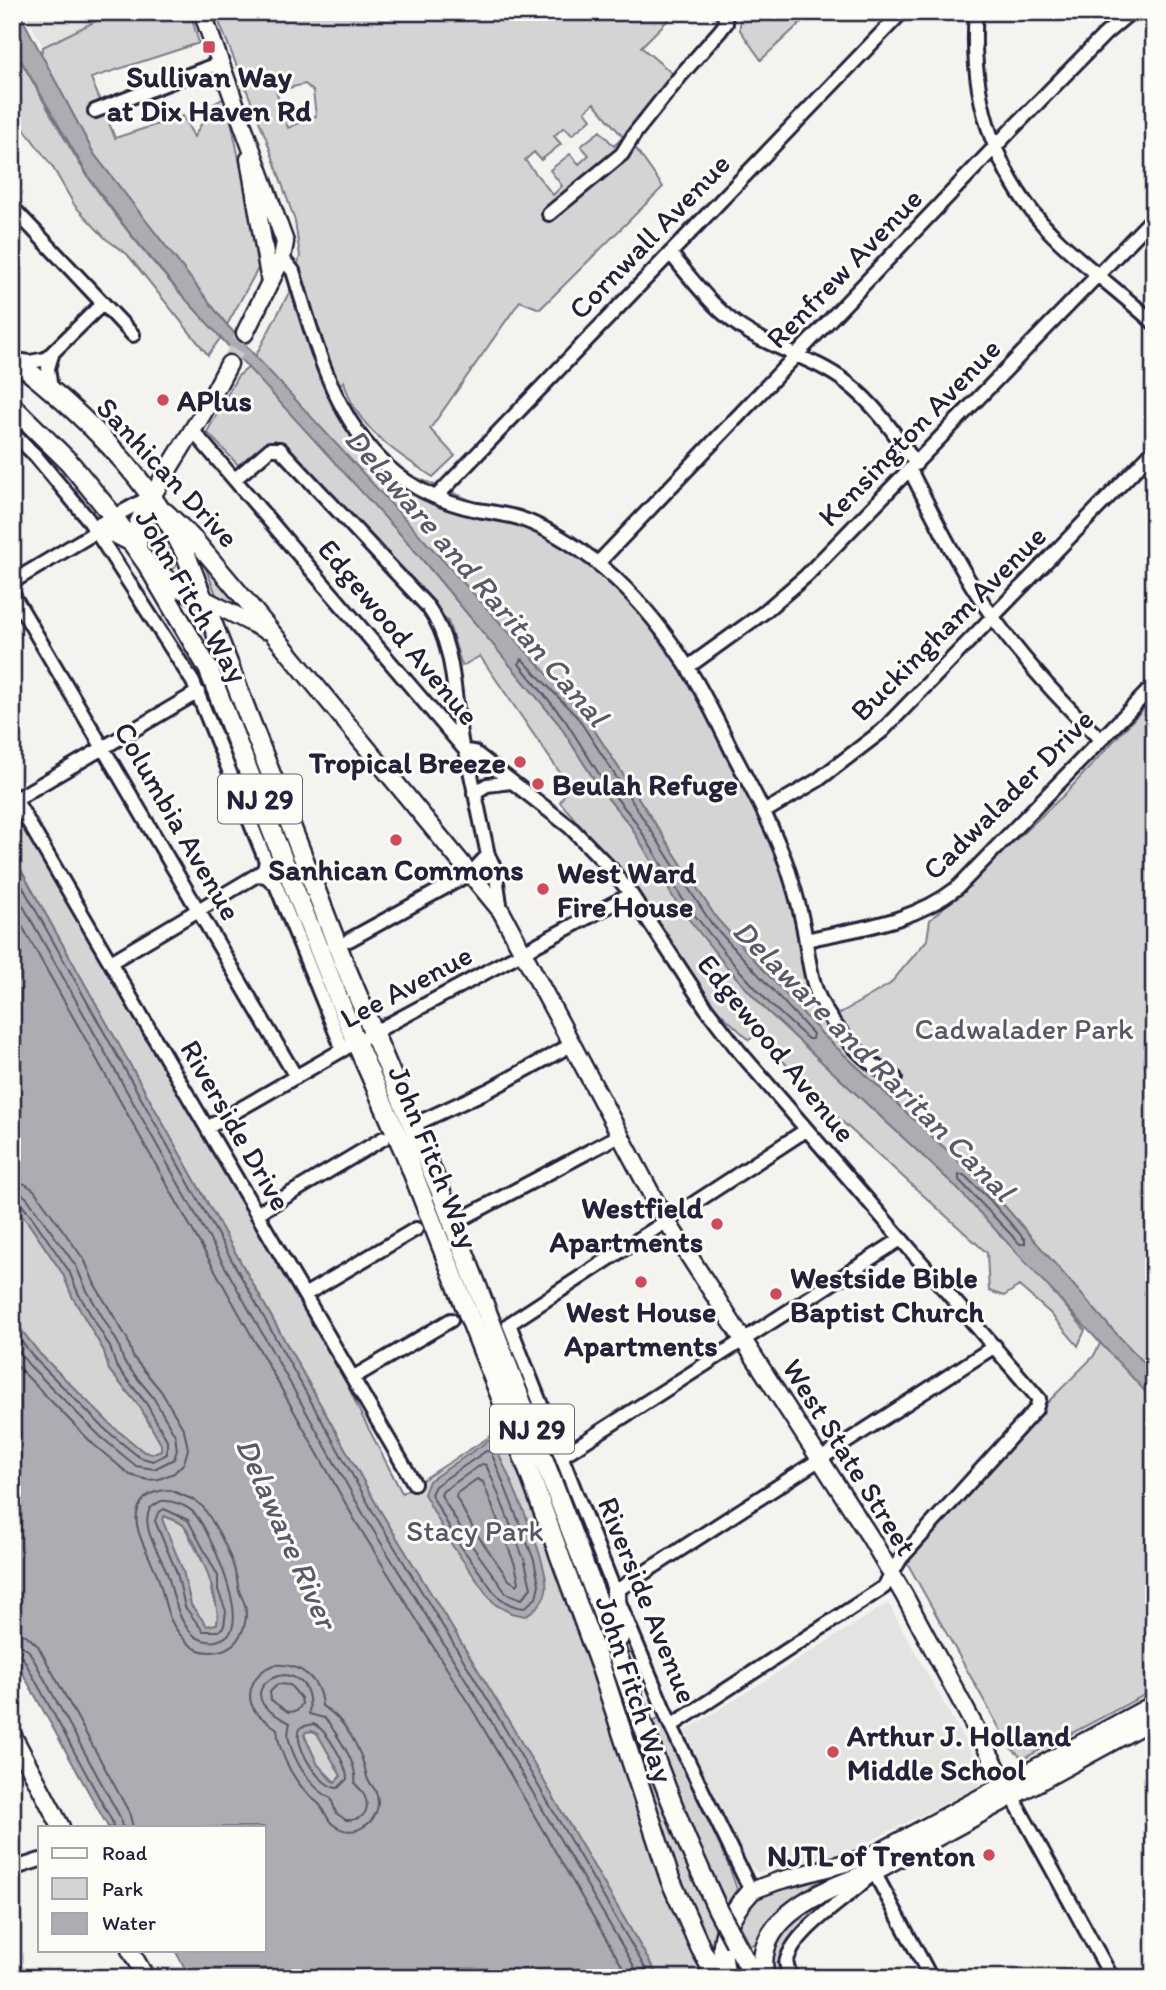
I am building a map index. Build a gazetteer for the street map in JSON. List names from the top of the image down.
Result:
{
  "streets": {
    "highway": ["Sanhican Drive", "John Fitch Way", "NJ 29"],
    "main road": ["West State Street"],
    "street": [
      "Cornwall Avenue",
      "Renfrew Avenue",
      "Kensington Avenue",
      "Buckingham Avenue",
      "Edgewood Avenue",
      "Cadwalader Drive",
      "Columbia Avenue",
      "Lee Avenue",
      "Riverside Drive",
      "Riverside Avenue"
    ]
  },
  "crossings": [
    ["Sanhican Drive", "John Fitch Way"],
    ["Sanhican Drive", "West State Street"],
    ["John Fitch Way", "Lee Avenue"],
    ["Edgewood Avenue", "Lee Avenue"],
    ["Edgewood Avenue", "West State Street"],
    ["Columbia Avenue", "Lee Avenue"],
    ["Lee Avenue", "Riverside Drive"],
    ["Lee Avenue", "West State Street"],
    ["West State Street", "Riverside Avenue"]
  ],
  "water": ["Delaware and Raritan Canal", "Delaware River"],
  "parks": ["Cadwalader Park", "Stacy Park"],
  "places": {
    "transit": ["Sullivan Way at Dix Haven Rd"],
    "other": [
      "APlus",
      "Tropical Breeze",
      "Beulah Refuge",
      "Sanhican Commons",
      "West Ward Fire House",
      "Westfield Apartments",
      "West House Apartments",
      "Westside Bible Baptist Church",
      "Arthur J. Holland Middle School",
      "NJTL of Trenton"
    ]
  },
  "legend": ["Road", "Park", "Water"]
}
